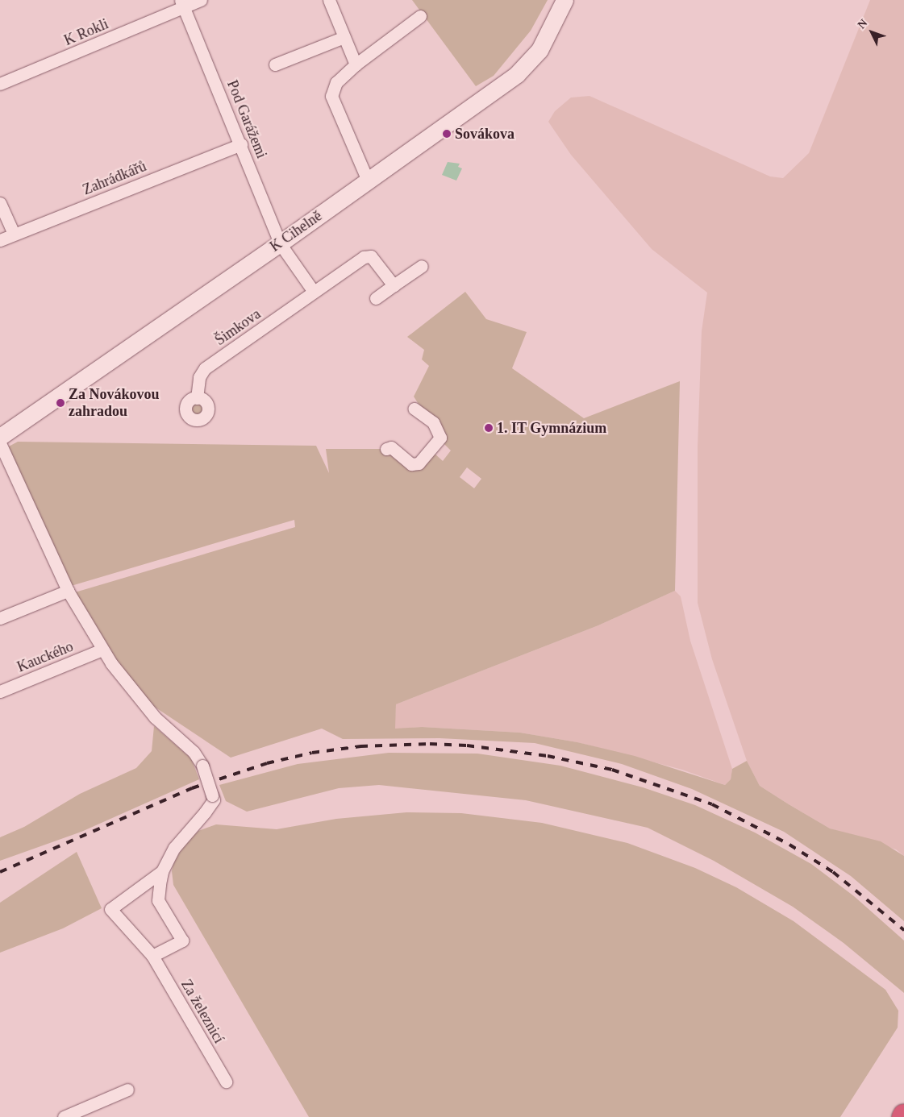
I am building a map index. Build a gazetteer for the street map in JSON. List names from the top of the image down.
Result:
{
  "streets": {
    "street": [
      "K Rokli",
      "Pod Garážemi",
      "Zahrádkářů",
      "K Cihelně",
      "Šimkova",
      "Kauckého",
      "Za železnicí"
    ]
  },
  "crossings": [
    ["K Rokli", "Pod Garážemi"],
    ["Pod Garážemi", "Zahrádkářů"],
    ["Pod Garážemi", "K Cihelně"]
  ],
  "places": ["Sovákova", "Za Novákovou zahradou", "1. IT Gymnázium"],
  "north": "top left"
}
